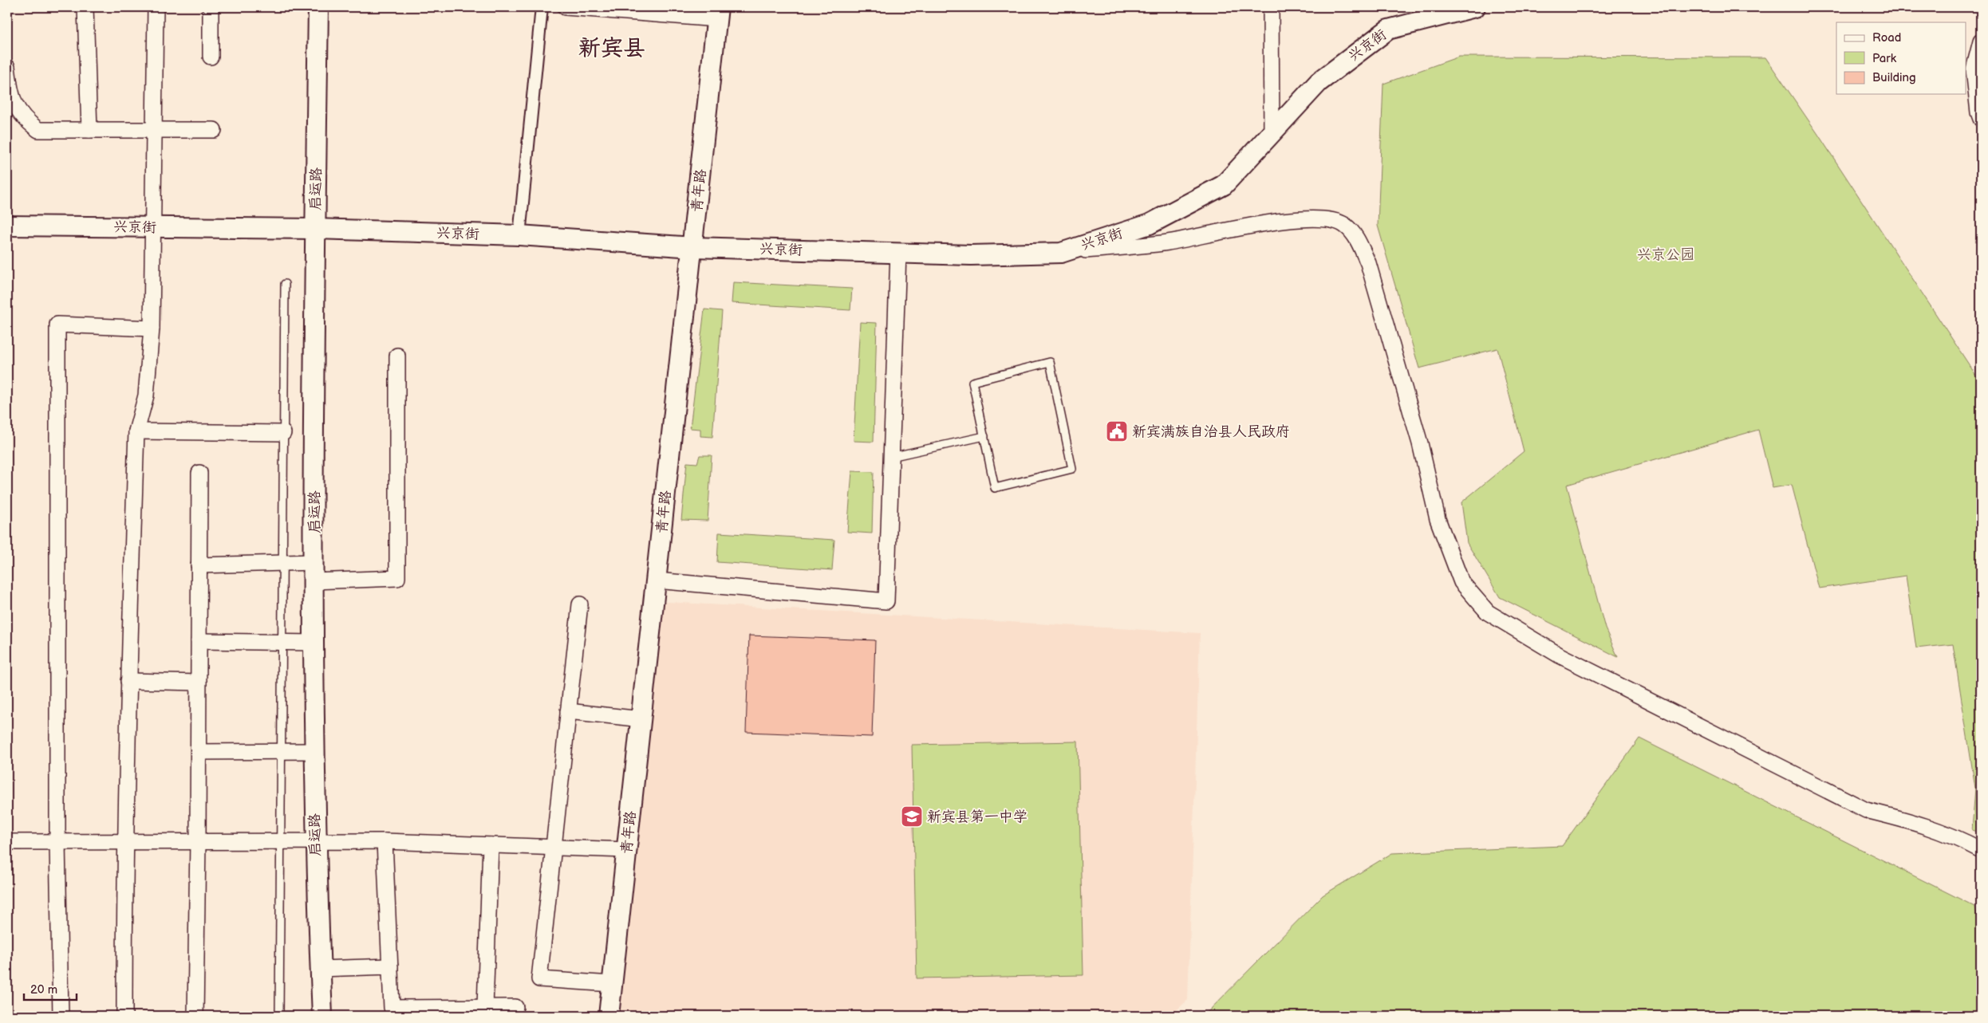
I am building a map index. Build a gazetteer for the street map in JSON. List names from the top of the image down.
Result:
{
  "streets": {
    "street": ["兴京街", "启运路", "青年路"]
  },
  "crossings": [
    ["兴京街", "启运路"],
    ["兴京街", "青年路"]
  ],
  "districts": ["新宾县"],
  "parks": ["兴京公园"],
  "places": {
    "public building": ["新宾满族自治县人民政府"],
    "school or university": ["新宾县第一中学"]
  },
  "legend": ["Road", "Park", "Building"],
  "scale_bar": "20 m"
}
